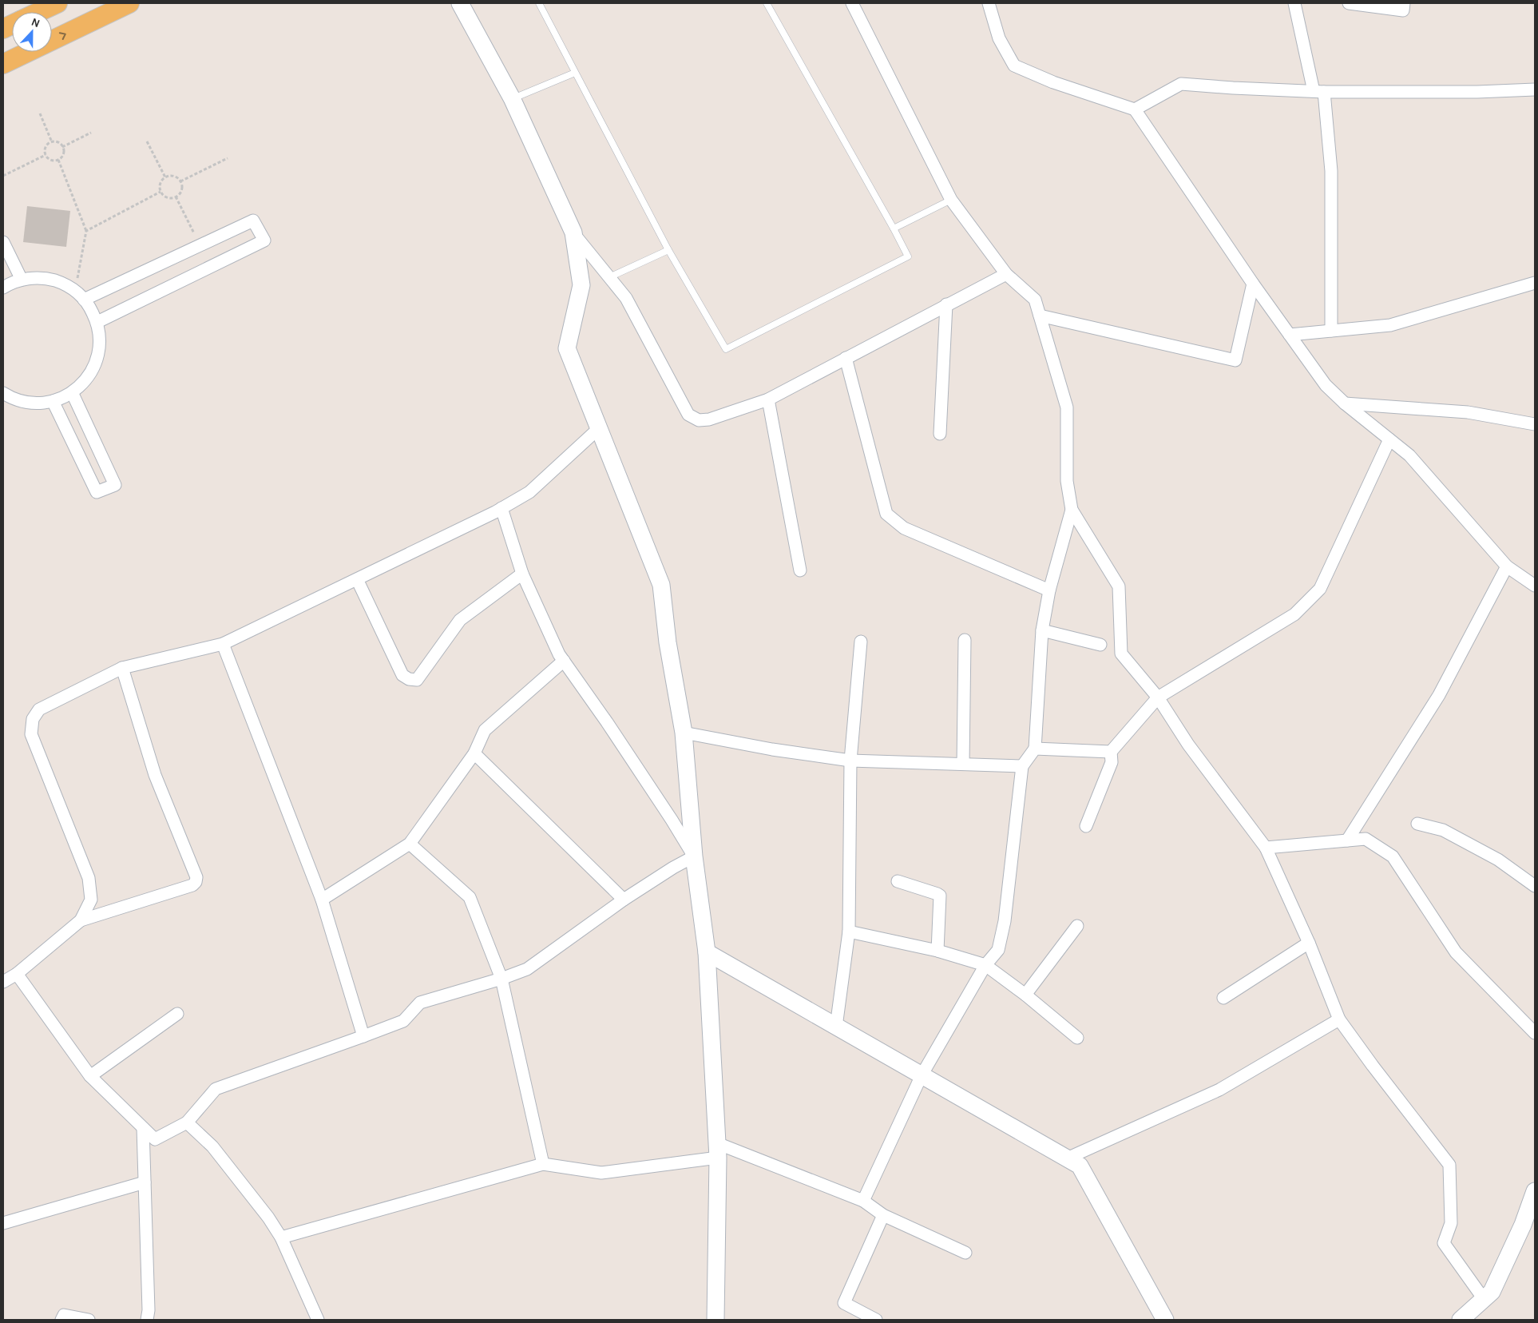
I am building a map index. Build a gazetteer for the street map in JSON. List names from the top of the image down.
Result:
{
  "north": "top"
}
